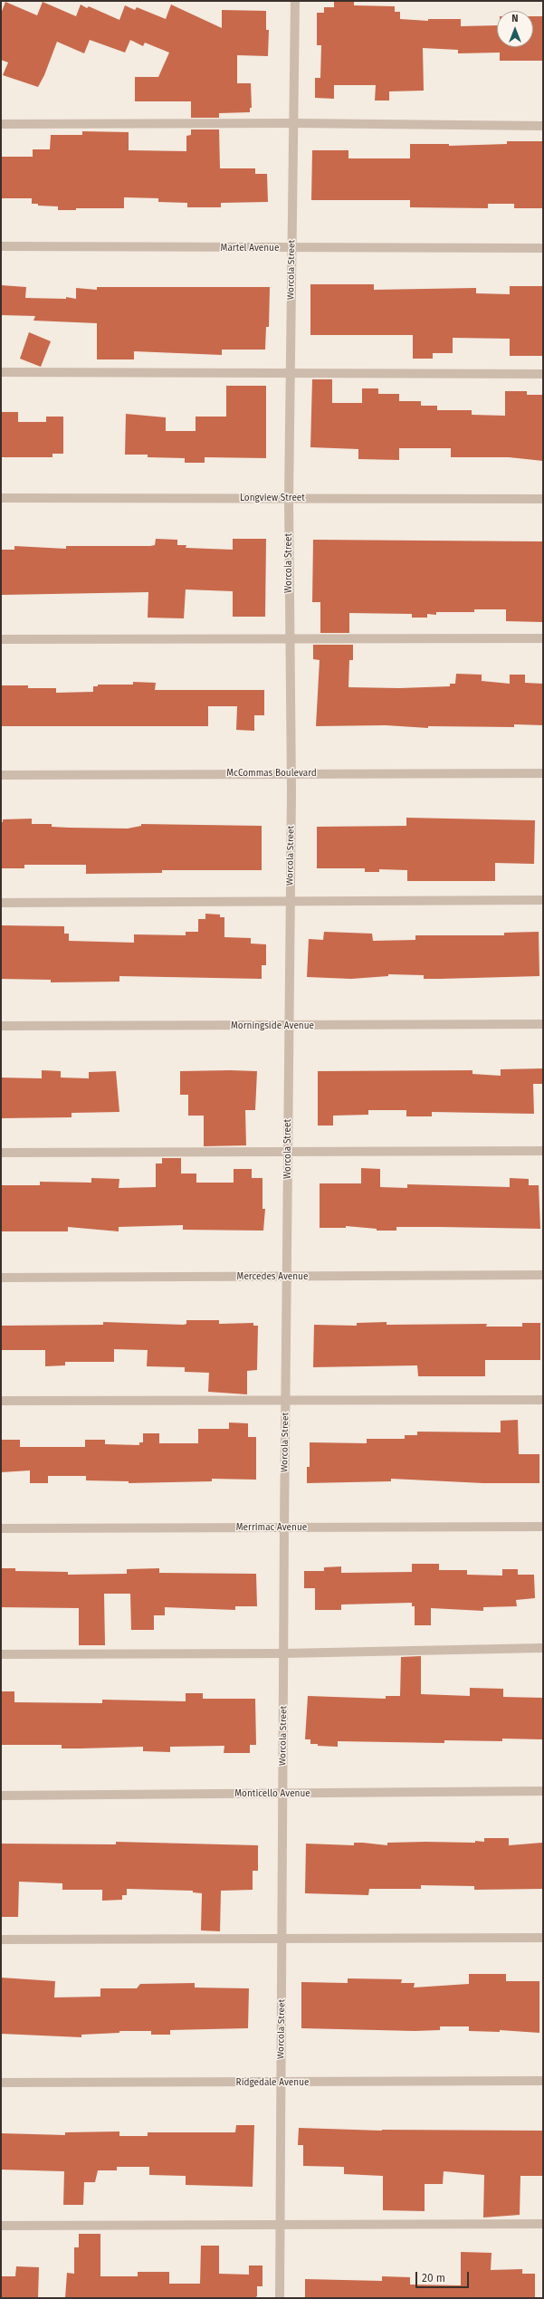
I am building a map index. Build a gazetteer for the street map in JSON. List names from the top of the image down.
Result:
{
  "streets": {
    "street": [
      "Martel Avenue",
      "Worcola Street",
      "Longview Street",
      "McCommas Boulevard",
      "Morningside Avenue",
      "Mercedes Avenue",
      "Merrimac Avenue",
      "Monticello Avenue",
      "Ridgedale Avenue"
    ]
  },
  "crossings": [
    ["Martel Avenue", "Worcola Street"],
    ["Worcola Street", "Longview Street"],
    ["Worcola Street", "McCommas Boulevard"],
    ["Worcola Street", "Morningside Avenue"],
    ["Worcola Street", "Mercedes Avenue"],
    ["Worcola Street", "Merrimac Avenue"],
    ["Worcola Street", "Monticello Avenue"],
    ["Worcola Street", "Ridgedale Avenue"]
  ],
  "scale_bar": "20 m",
  "north": "top"
}
